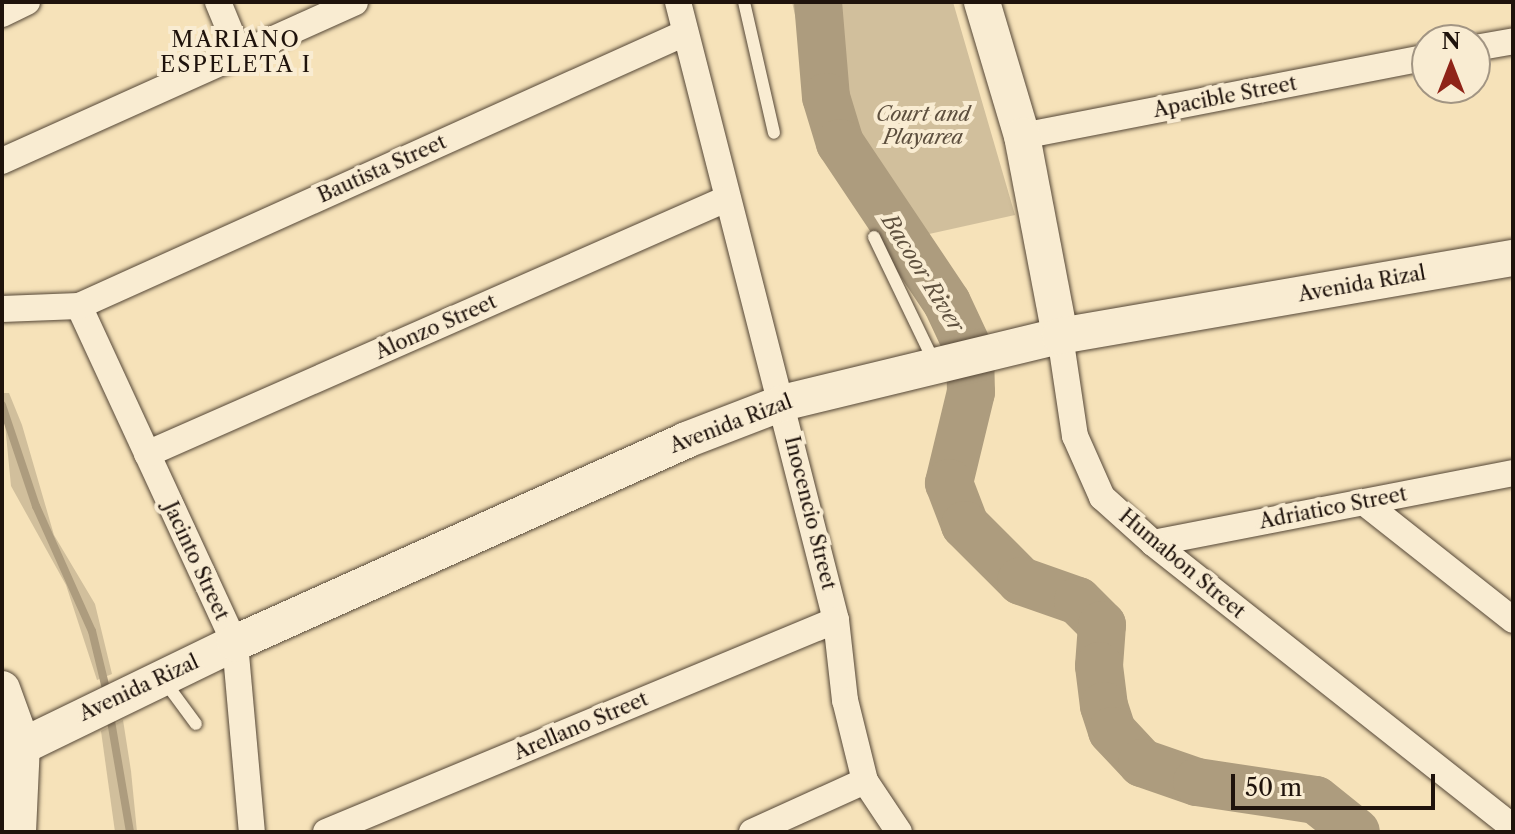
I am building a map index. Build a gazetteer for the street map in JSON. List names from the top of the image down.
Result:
{
  "streets": {
    "main road": ["Avenida Rizal", "Humabon Street"],
    "street": [
      "Apacible Street",
      "Bautista Street",
      "Alonzo Street",
      "Adriatico Street",
      "Inocencio Street",
      "Jacinto Street",
      "Arellano Street"
    ]
  },
  "crossings": [
    ["Apacible Street", "Humabon Street"],
    ["Bautista Street", "Inocencio Street"],
    ["Bautista Street", "Jacinto Street"],
    ["Avenida Rizal", "Inocencio Street"],
    ["Avenida Rizal", "Jacinto Street"],
    ["Avenida Rizal", "Humabon Street"],
    ["Alonzo Street", "Inocencio Street"],
    ["Alonzo Street", "Jacinto Street"],
    ["Adriatico Street", "Humabon Street"],
    ["Inocencio Street", "Arellano Street"]
  ],
  "districts": ["MARIANO ESPELETA I"],
  "water": ["Bacoor River"],
  "parks": ["Court and Playarea"],
  "scale_bar": "50 m",
  "north": "top"
}
